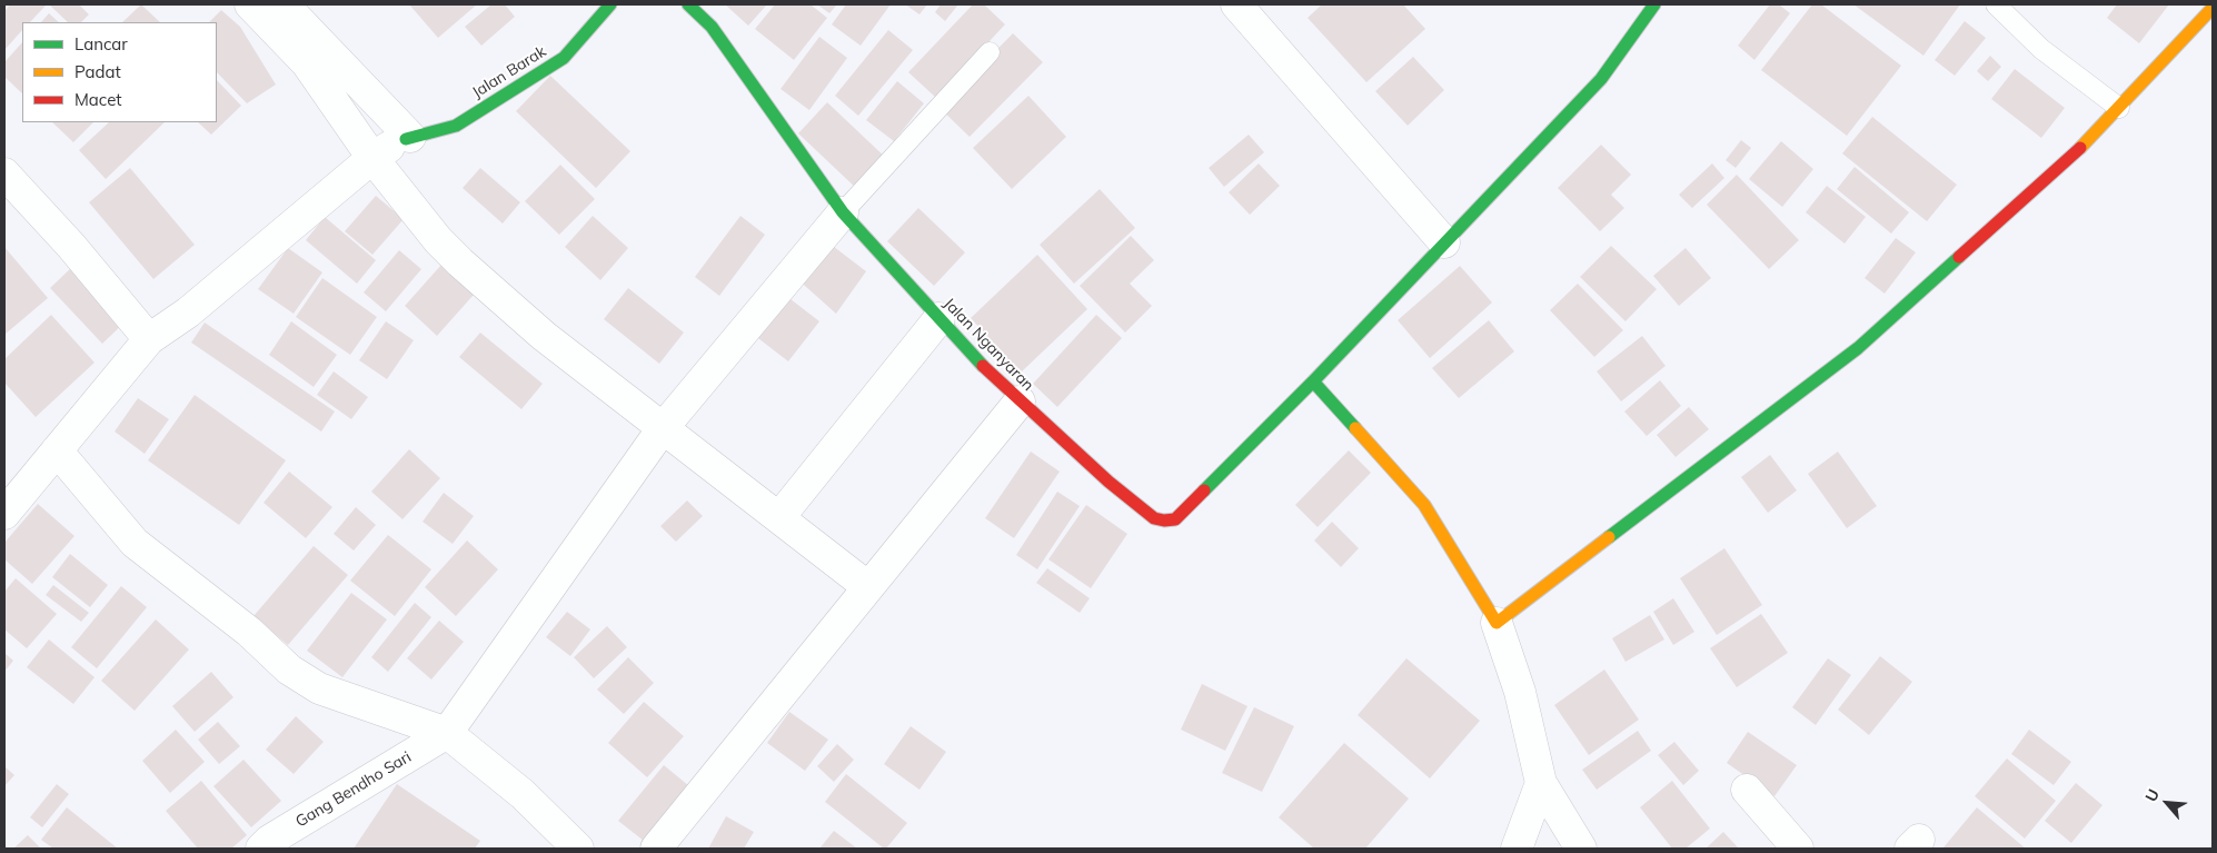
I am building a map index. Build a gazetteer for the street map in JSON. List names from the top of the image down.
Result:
{
  "streets": {
    "street": ["Jalan Barak", "Jalan Nganyaran", "Gang Bendho Sari"]
  },
  "legend": ["Lancar", "Padat", "Macet"],
  "north": "top left"
}
